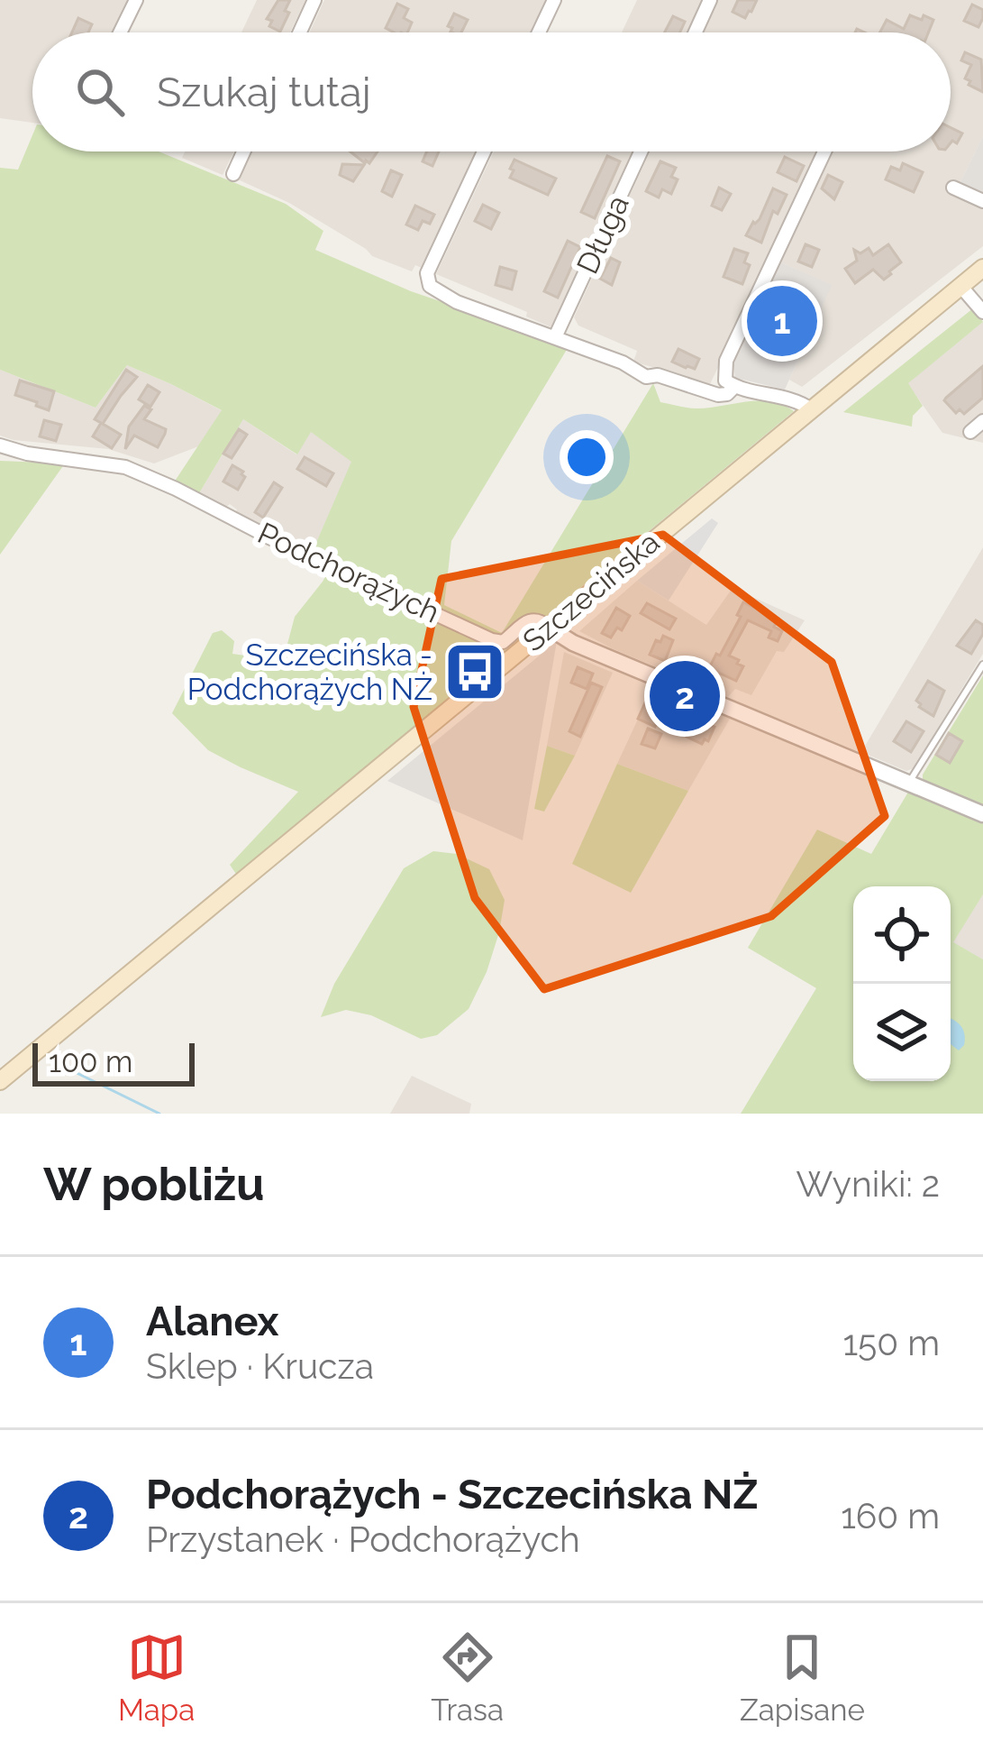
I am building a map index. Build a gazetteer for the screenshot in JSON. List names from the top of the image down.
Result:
{
  "streets": {
    "main road": ["Szczecińska"],
    "street": ["Długa", "Podchorążych"]
  },
  "crossings": [
    ["Podchorążych", "Szczecińska"]
  ],
  "places": {
    "bus stop": ["Szczecińska - Podchorążych NŻ"]
  },
  "scale_bar": "100 m",
  "page": {
    "search": "Szukaj tutaj",
    "pins": ["1", "2"],
    "scale": "100 m",
    "heading": ["W pobliżu", "Wyniki: 2"],
    "list": [
      {
        "mark": "1",
        "name": "Alanex",
        "note": "Sklep · Krucza",
        "value": "150 m"
      },
      {
        "mark": "2",
        "name": "Podchorążych - Szczecińska NŻ",
        "note": "Przystanek · Podchorążych",
        "value": "160 m"
      }
    ],
    "nav": ["Mapa", "Trasa", "Zapisane"]
  }
}
